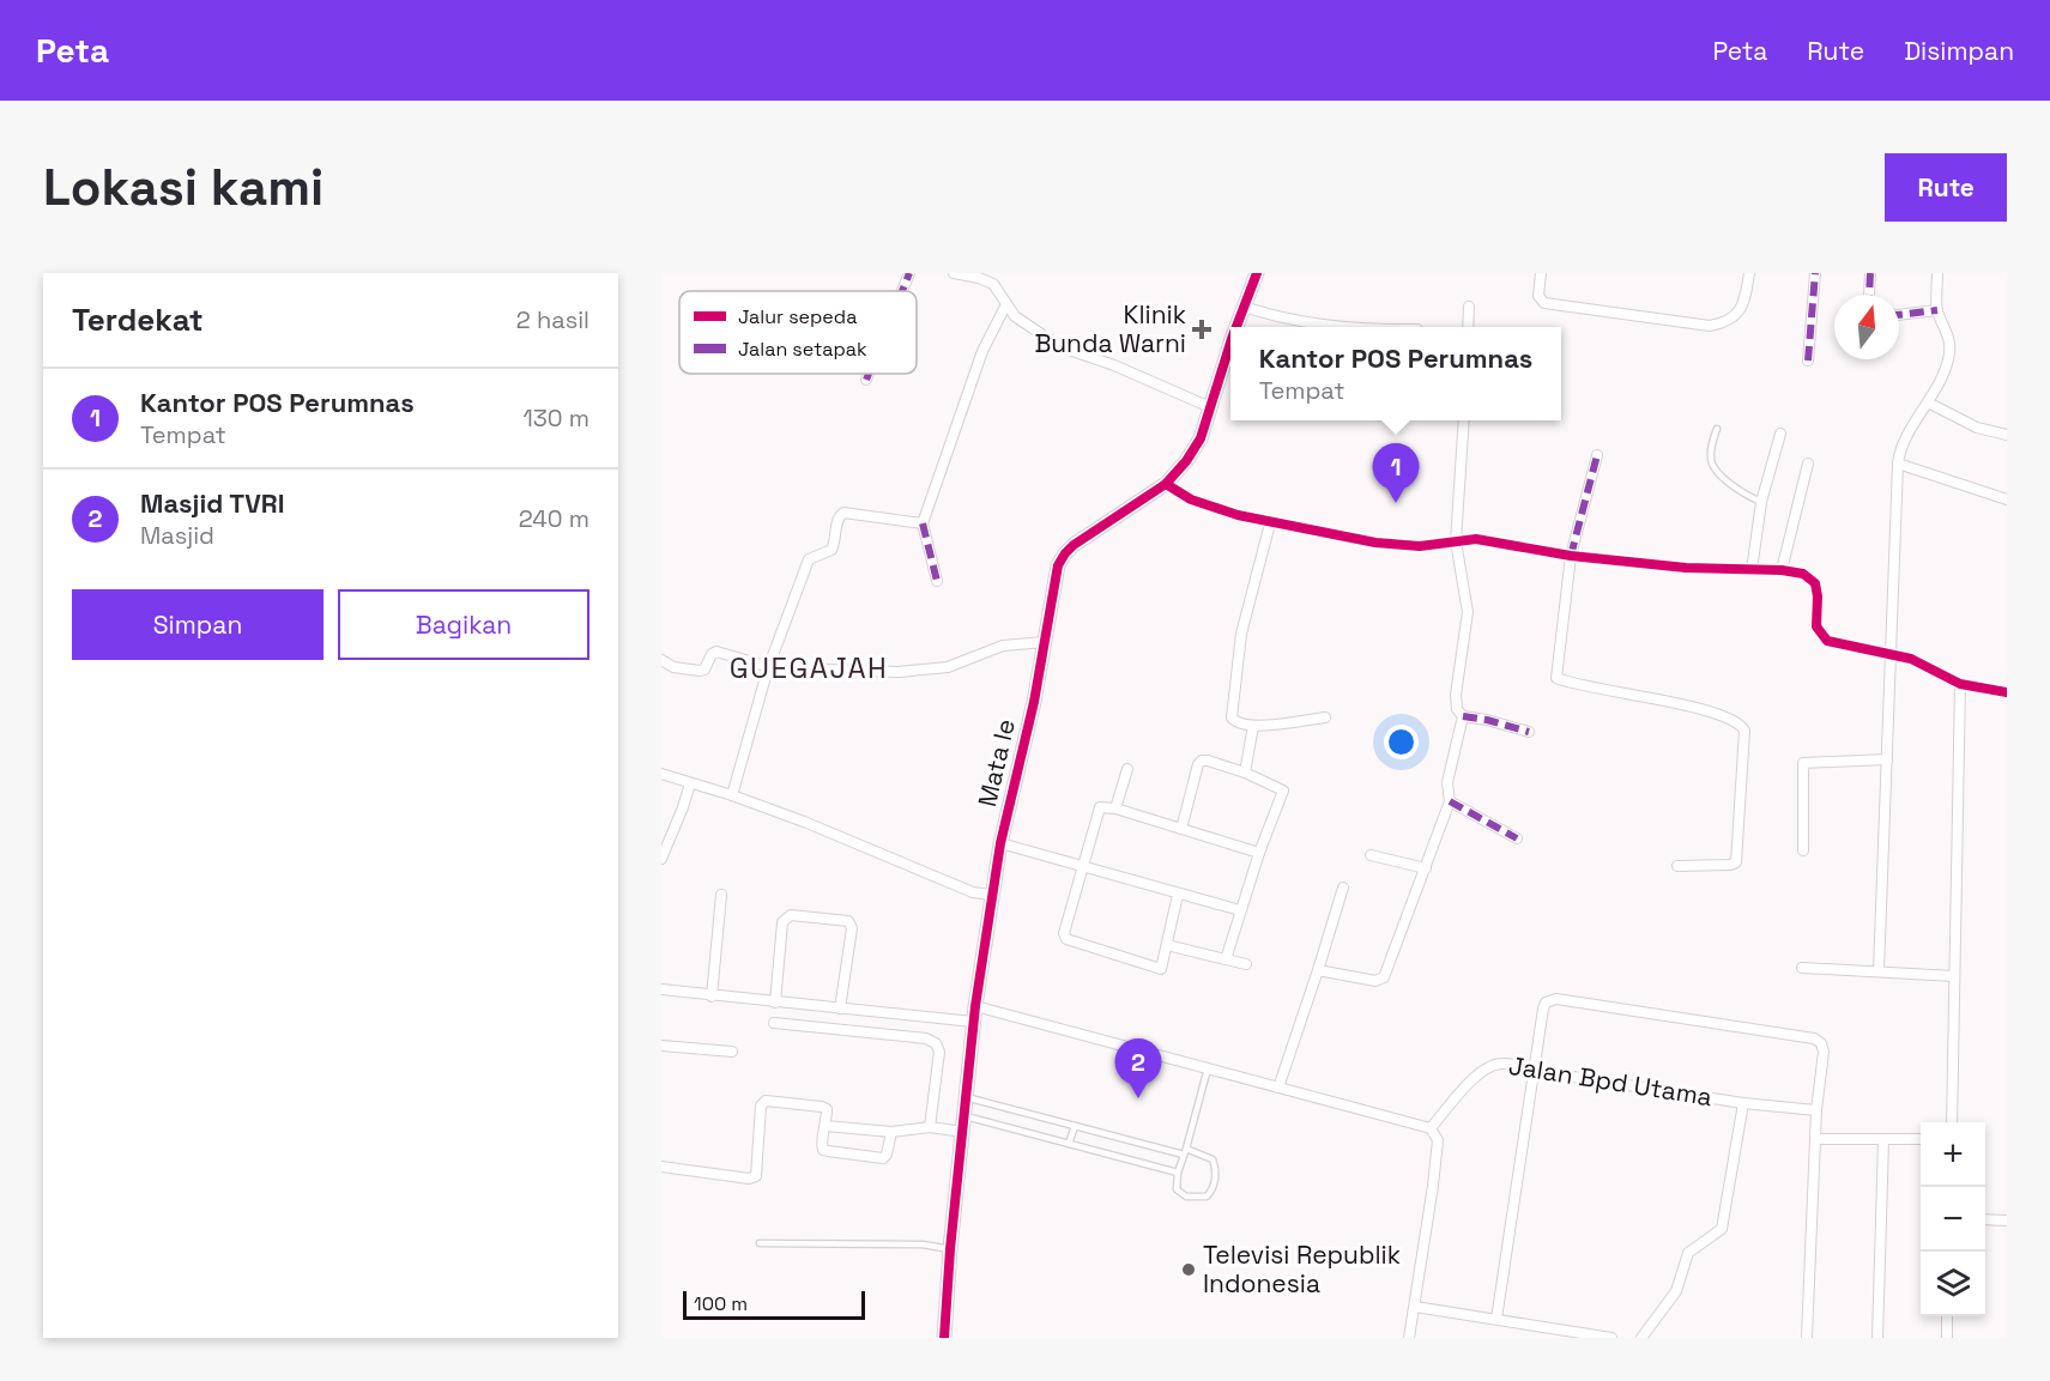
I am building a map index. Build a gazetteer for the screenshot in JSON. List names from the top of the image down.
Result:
{
  "streets": {
    "street": ["Mata Ie", "Jalan Bpd Utama"]
  },
  "districts": ["GUEGAJAH"],
  "places": {
    "health": ["Klinik Bunda Warni"],
    "other": ["Televisi Republik Indonesia"]
  },
  "legend": ["Jalur sepeda", "Jalan setapak"],
  "scale_bar": "100 m",
  "north": "top",
  "page": {
    "header": "Peta",
    "nav": ["Peta", "Rute", "Disimpan"],
    "buttons": [
      "Rute",
      ["Simpan", "Bagikan"]
    ],
    "title": "Lokasi kami",
    "heading": ["Terdekat", "2 hasil"],
    "popup": ["Kantor POS Perumnas", "Tempat"],
    "list": [
      {
        "mark": "1",
        "name": "Kantor POS Perumnas",
        "note": "Tempat",
        "value": "130 m"
      },
      {
        "mark": "2",
        "name": "Masjid TVRI",
        "note": "Masjid",
        "value": "240 m"
      }
    ],
    "pins": ["1", "2"],
    "map_buttons": ["+", "−"],
    "scale": "100 m"
  }
}
